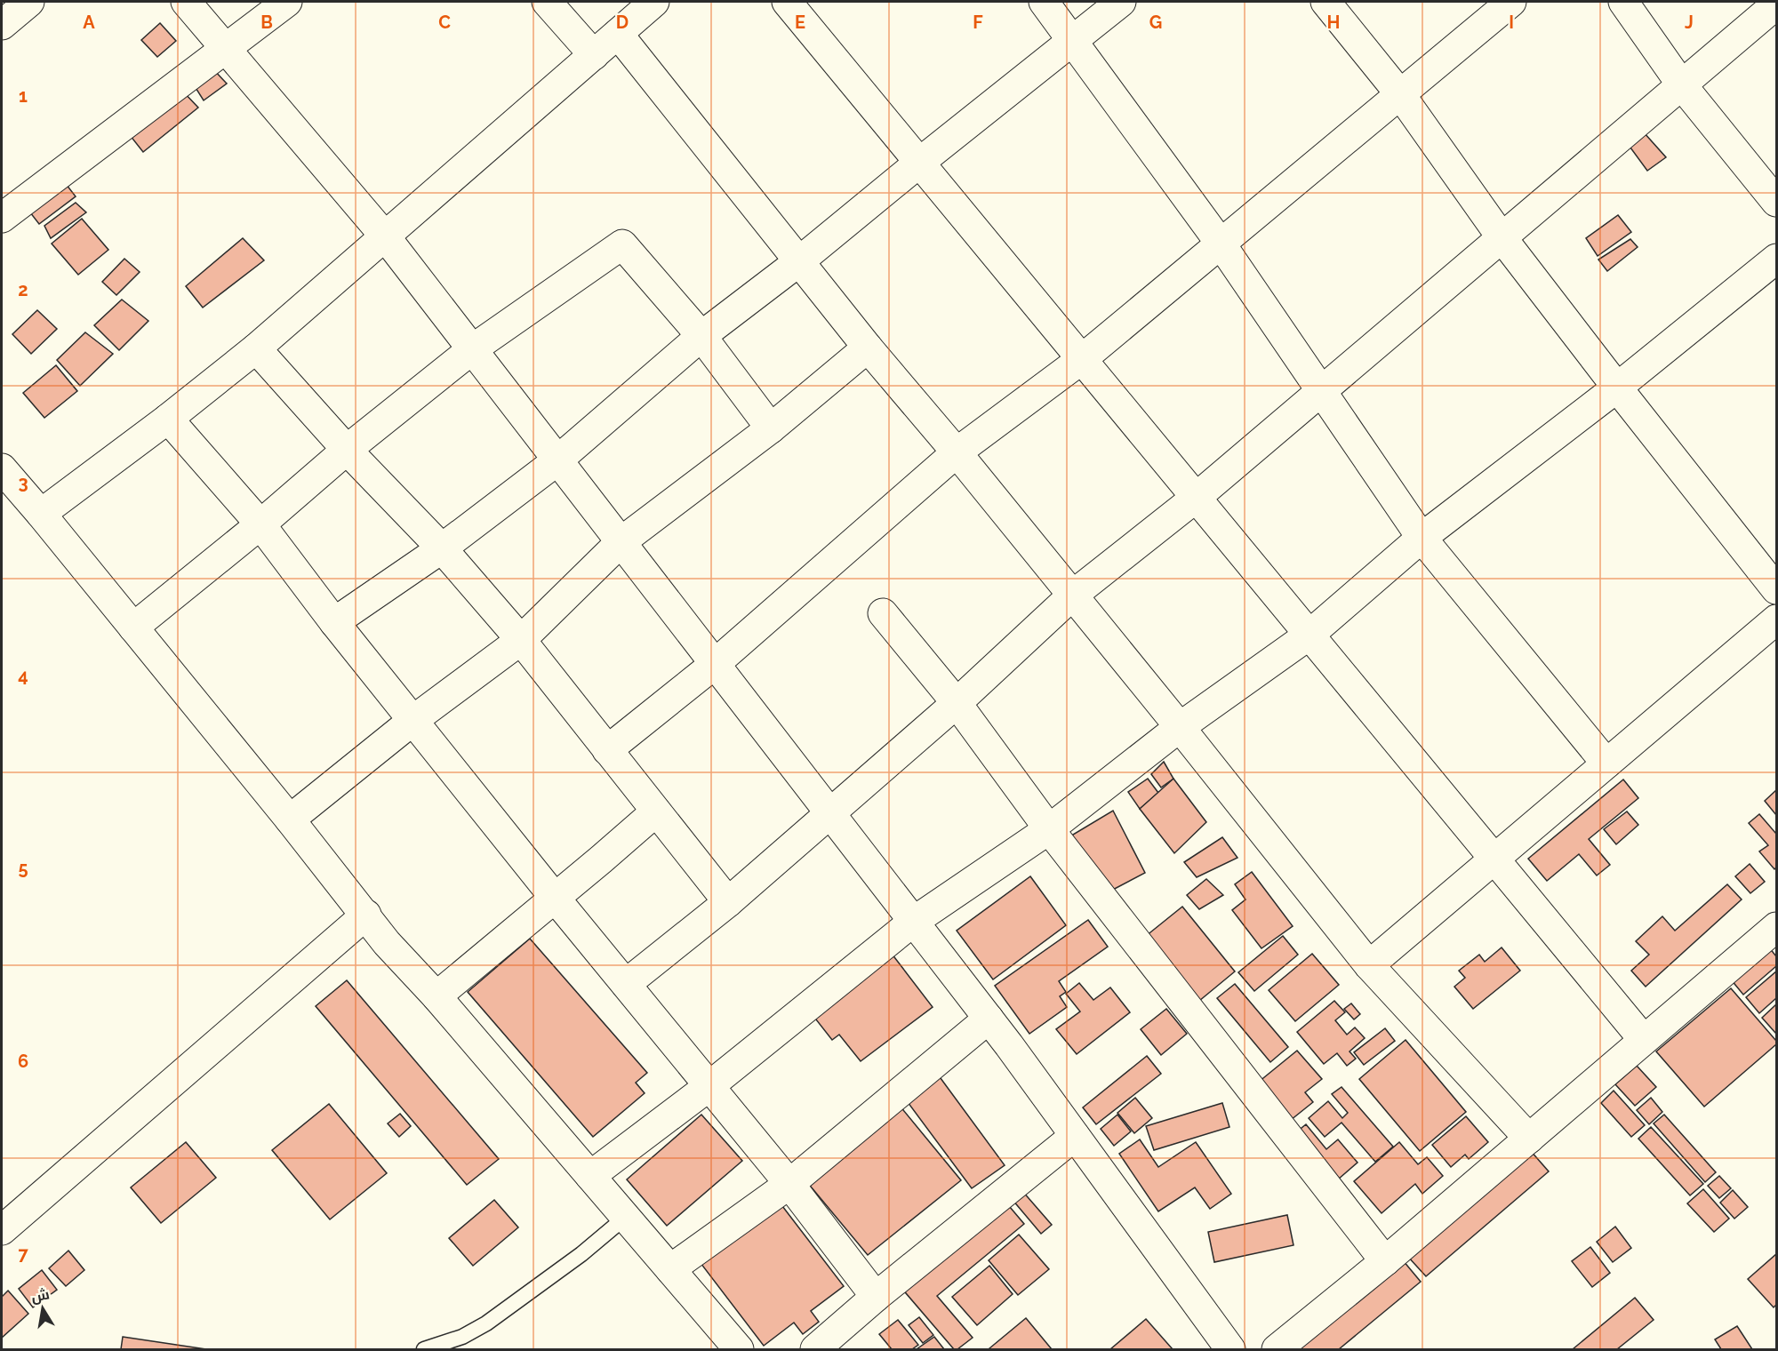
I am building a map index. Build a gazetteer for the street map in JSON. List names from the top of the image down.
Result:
{
  "north": "top",
  "grid": {
    "columns": [
      "A",
      "B",
      "C",
      "D",
      "E",
      "F",
      "G",
      "H",
      "I",
      "J"
    ],
    "rows": [
      "1",
      "2",
      "3",
      "4",
      "5",
      "6",
      "7"
    ]
  }
}
